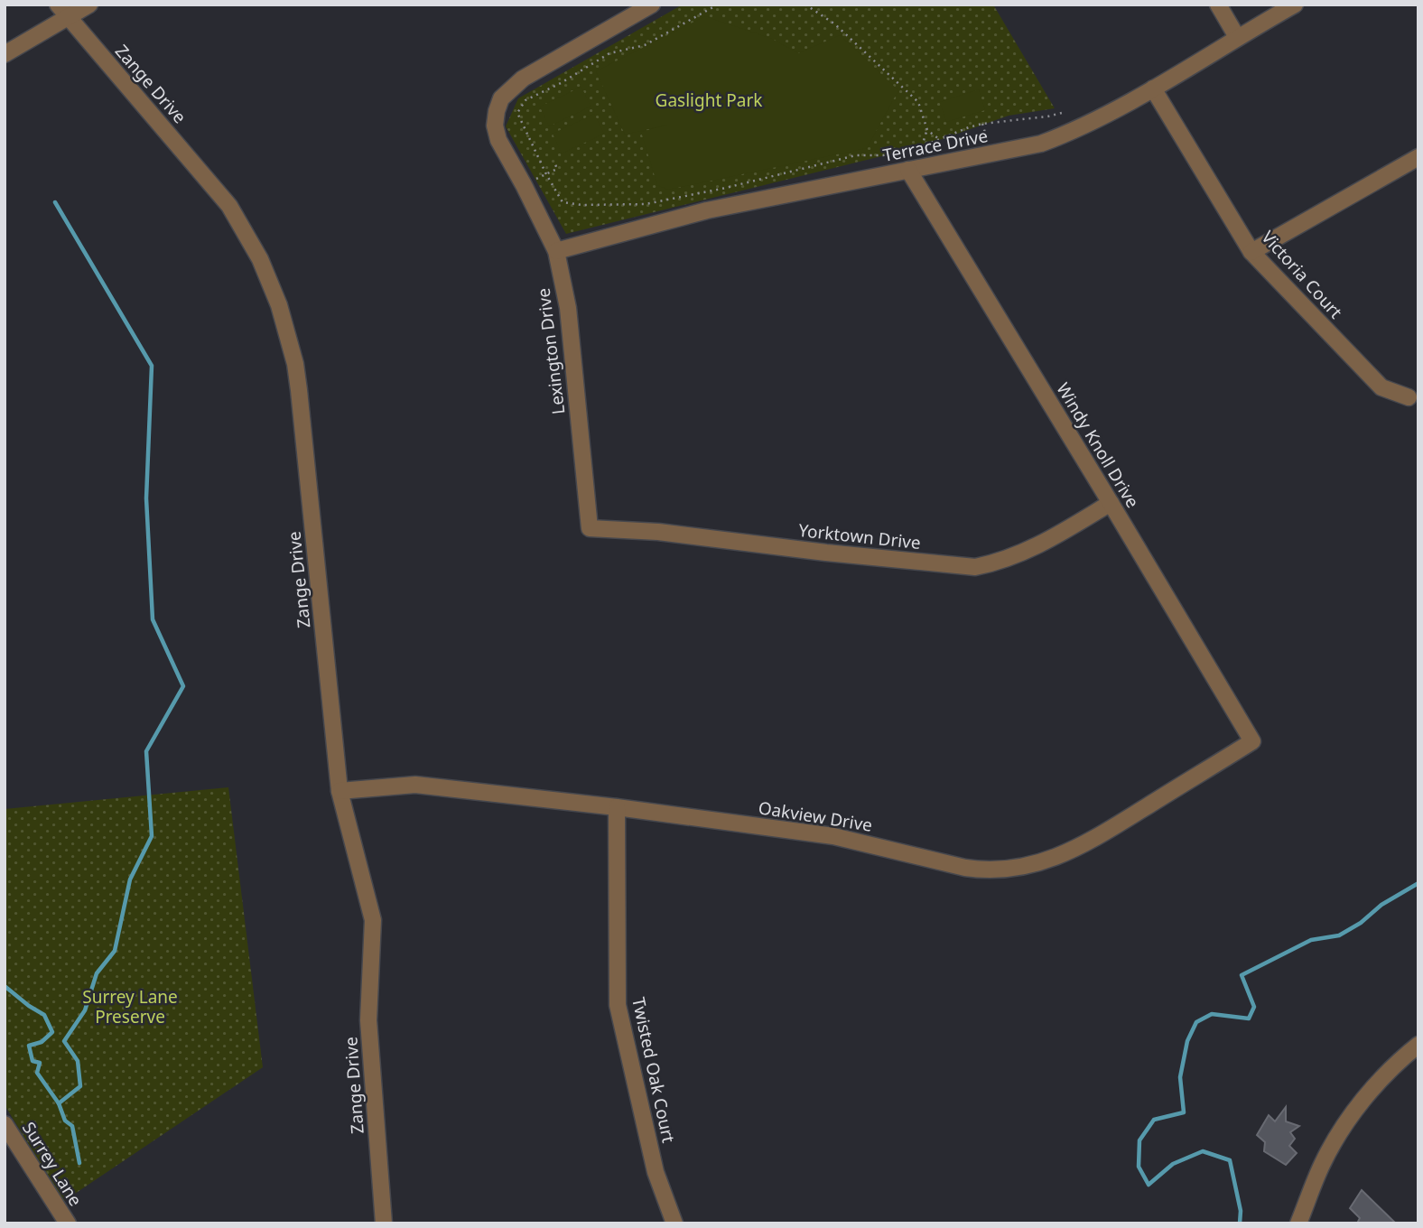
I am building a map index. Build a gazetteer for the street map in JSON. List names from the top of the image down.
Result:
{
  "streets": {
    "street": [
      "Zange Drive",
      "Terrace Drive",
      "Victoria Court",
      "Lexington Drive",
      "Windy Knoll Drive",
      "Yorktown Drive",
      "Oakview Drive",
      "Twisted Oak Court",
      "Surrey Lane"
    ]
  },
  "crossings": [
    ["Zange Drive", "Oakview Drive"],
    ["Terrace Drive", "Victoria Court"],
    ["Terrace Drive", "Lexington Drive"],
    ["Terrace Drive", "Windy Knoll Drive"],
    ["Lexington Drive", "Yorktown Drive"],
    ["Windy Knoll Drive", "Yorktown Drive"],
    ["Windy Knoll Drive", "Oakview Drive"],
    ["Oakview Drive", "Twisted Oak Court"]
  ],
  "parks": ["Gaslight Park", "Surrey Lane Preserve"]
}
